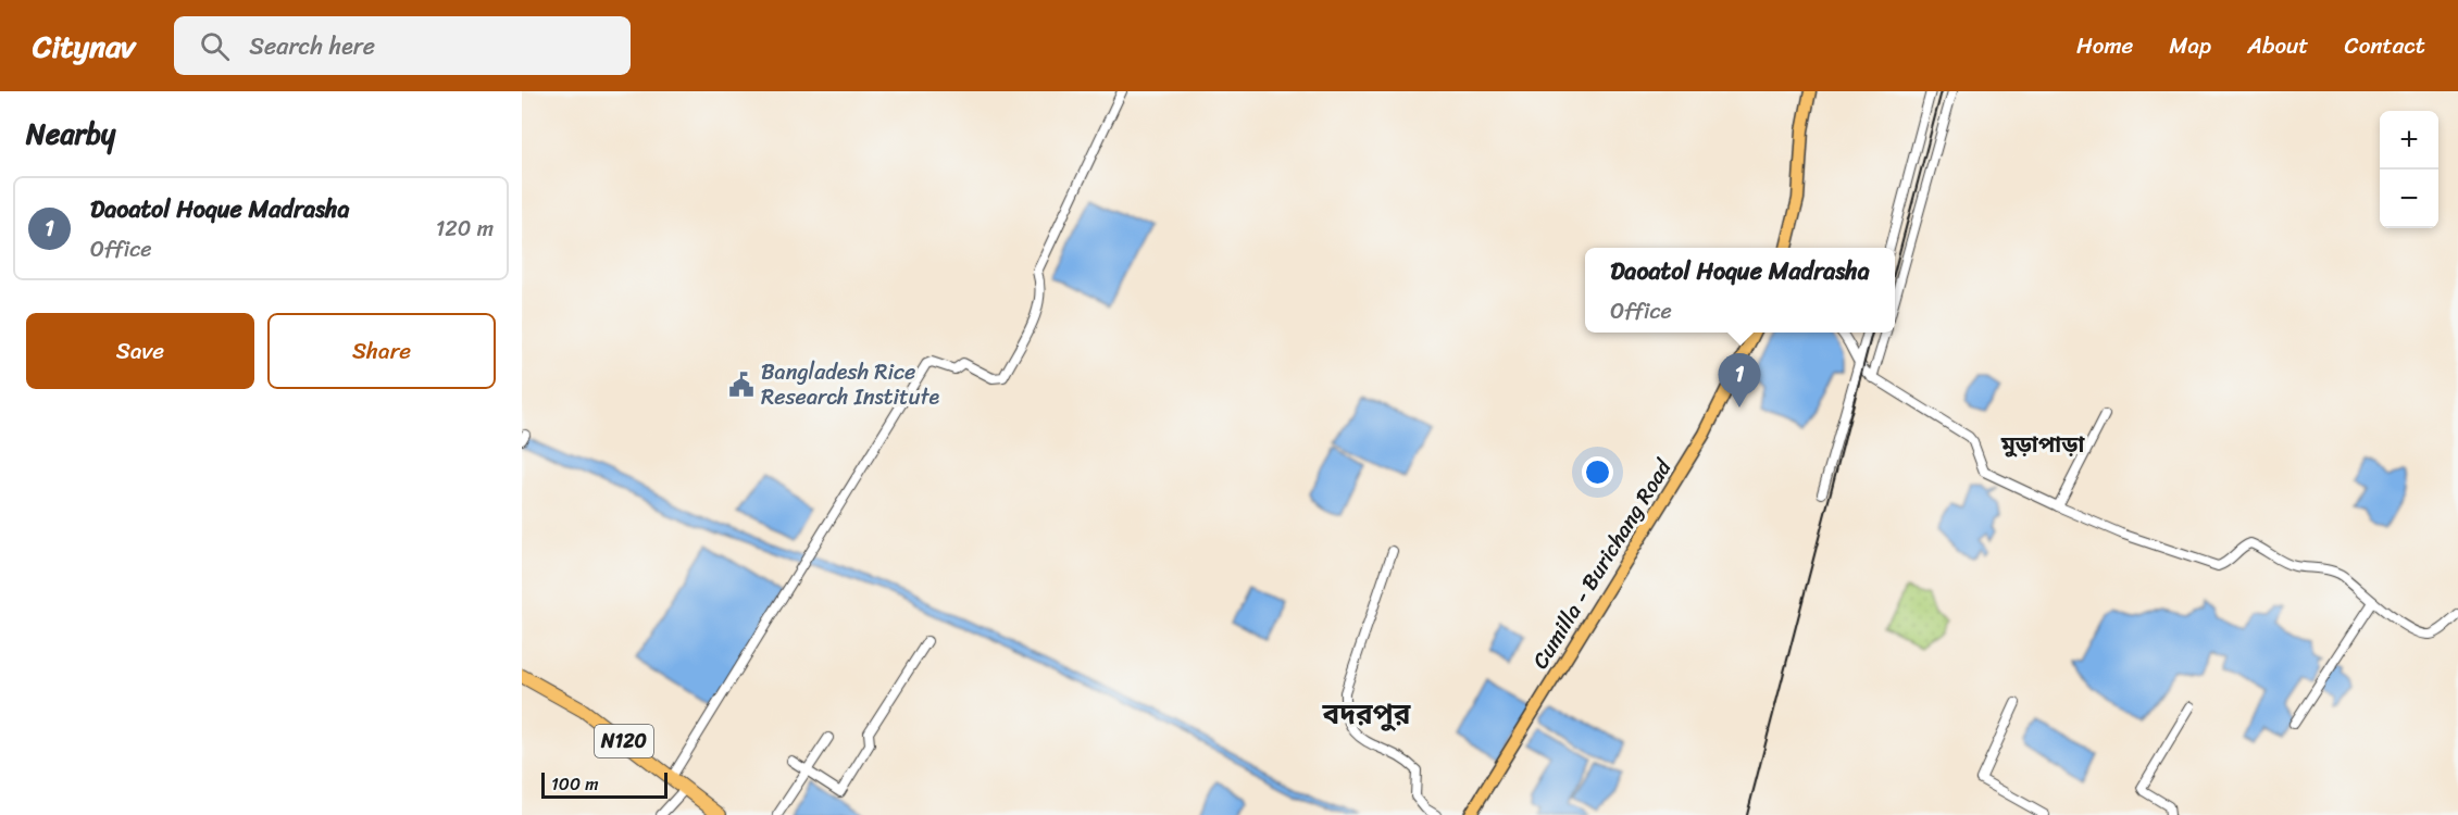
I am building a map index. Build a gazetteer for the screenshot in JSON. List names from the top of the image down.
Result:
{
  "streets": {
    "highway": ["N120"],
    "main road": ["Cumilla - Burichang Road"]
  },
  "districts": ["মুড়াপাড়া", "বদরপুর"],
  "places": {
    "public building": ["Bangladesh Rice Research Institute"]
  },
  "scale_bar": "100 m",
  "page": {
    "header": "Citynav",
    "search": "Search here",
    "nav": [
      "Home",
      "Map",
      "About",
      "Contact"
    ],
    "heading": "Nearby",
    "map_buttons": ["+", "−"],
    "list": [
      {
        "mark": "1",
        "name": "Daoatol Hoque Madrasha",
        "note": "Office",
        "value": "120 m"
      }
    ],
    "popup": ["Daoatol Hoque Madrasha", "Office"],
    "buttons": ["Save", "Share"],
    "pins": "1",
    "scale": "100 m"
  }
}
